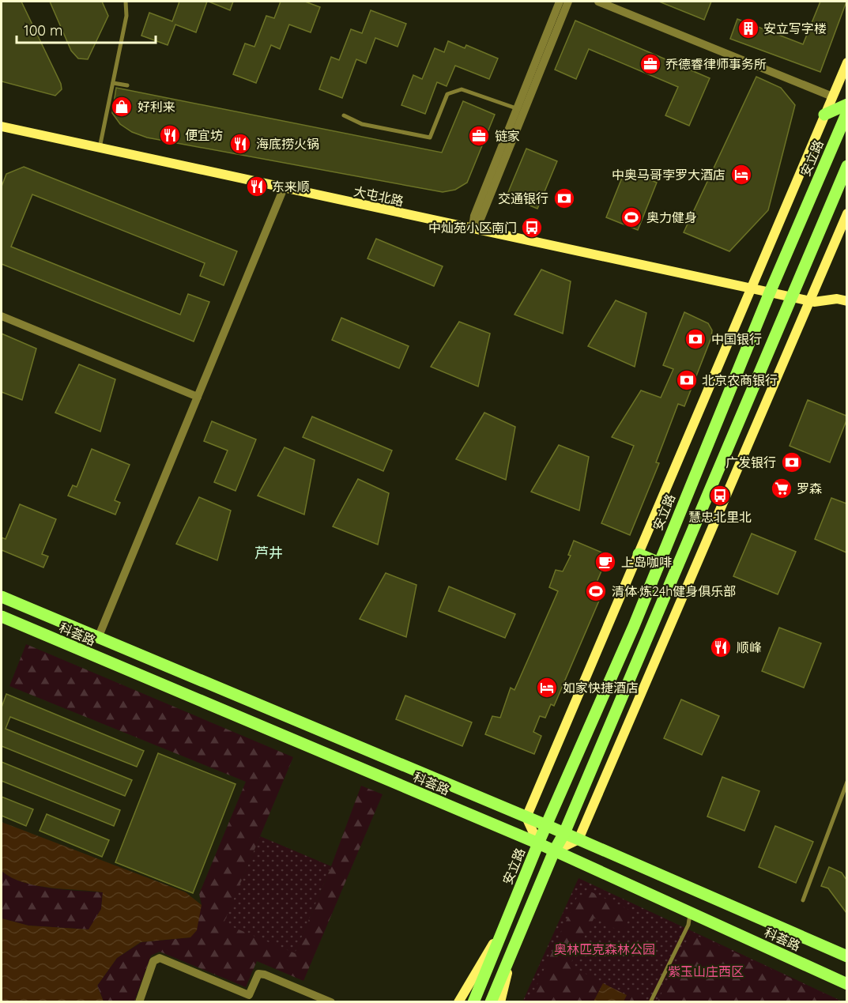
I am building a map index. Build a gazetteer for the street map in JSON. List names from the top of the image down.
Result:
{
  "streets": {
    "main road": ["安立路", "科荟路"],
    "street": ["大屯北路"]
  },
  "crossings": [
    ["安立路", "大屯北路"],
    ["安立路", "科荟路"]
  ],
  "districts": ["芦井"],
  "parks": ["奥林匹克森林公园", "紫玉山庄西区"],
  "places": {
    "building": ["安立写字楼"],
    "office": ["乔德睿律师事务所", "链家"],
    "shop": ["好利来"],
    "restaurant": [
      "便宜坊",
      "海底捞火锅",
      "东来顺",
      "顺峰"
    ],
    "hotel": ["中奥马哥孛罗大酒店", "如家快捷酒店"],
    "bank": [
      "交通银行",
      "中国银行",
      "北京农商银行",
      "广发银行"
    ],
    "sports": ["奥力健身", "清体·炼24h健身俱乐部"],
    "bus stop": ["中灿苑小区南门", "慧忠北里北"],
    "supermarket": ["罗森"],
    "cafe": ["上岛咖啡"]
  },
  "scale_bar": "100 m"
}
